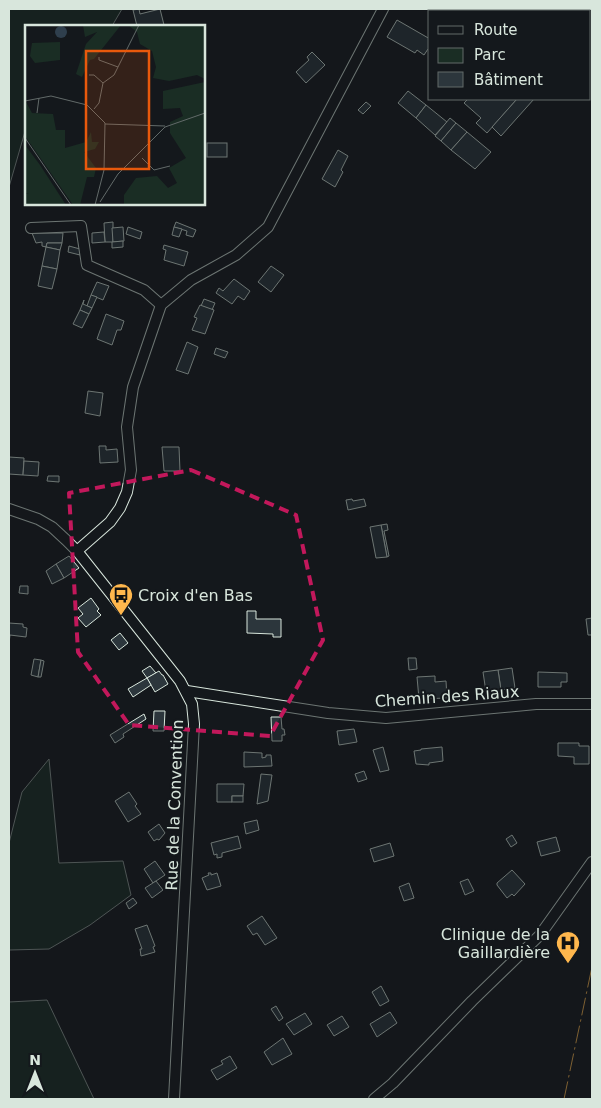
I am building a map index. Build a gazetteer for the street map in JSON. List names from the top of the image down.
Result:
{
  "streets": {
    "street": ["Chemin des Riaux", "Rue de la Convention"]
  },
  "crossings": [
    ["Chemin des Riaux", "Rue de la Convention"]
  ],
  "places": {
    "bus stop": ["Croix d'en Bas"],
    "hospital": ["Clinique de la Gaillardière"]
  },
  "legend": ["Route", "Parc", "Bâtiment"],
  "north": "top"
}
